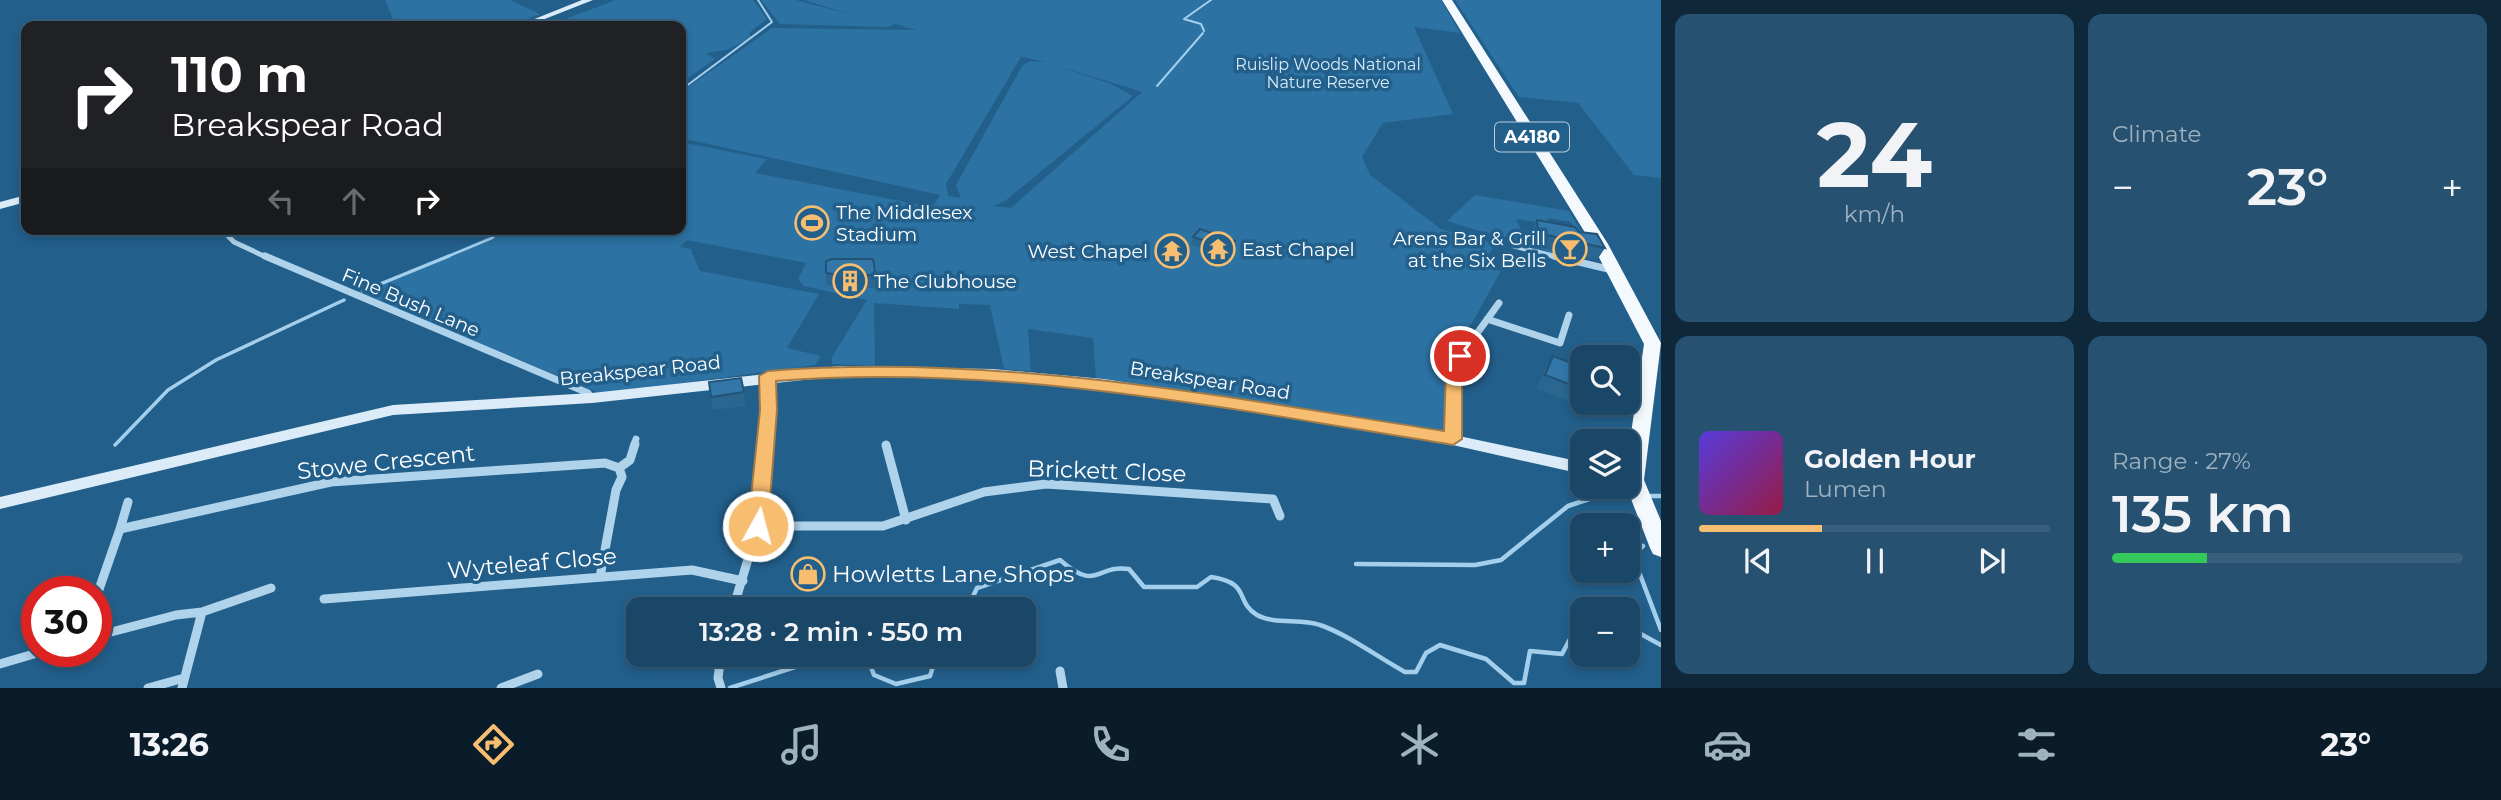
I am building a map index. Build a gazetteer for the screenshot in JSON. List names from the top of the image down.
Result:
{
  "streets": {
    "main road": ["A4180"],
    "street": [
      "Fine Bush Lane",
      "Breakspear Road",
      "Stowe Crescent",
      "Brickett Close",
      "Wyteleaf Close"
    ]
  },
  "crossings": [
    ["Fine Bush Lane", "Breakspear Road"]
  ],
  "parks": ["Ruislip Woods National Nature Reserve"],
  "places": {
    "sports": ["The Middlesex Stadium"],
    "temple": ["East Chapel", "West Chapel"],
    "bar": ["Arens Bar & Grill at the Six Bells"],
    "building": ["The Clubhouse"],
    "shop": ["Howletts Lane Shops"]
  },
  "page": {
    "tile": [
      ["24", "km/h"],
      "Climate",
      ["Range · 27%", "135 km"]
    ],
    "turn": ["110 m", "Breakspear Road"],
    "heat": ["−", "23°", "+"],
    "map_buttons": ["+", "−"],
    "song": ["Golden Hour", "Lumen"],
    "limit": "30",
    "trip": "13:28 · 2 min · 550 m",
    "tabs": ["13:26", "23°"]
  }
}
